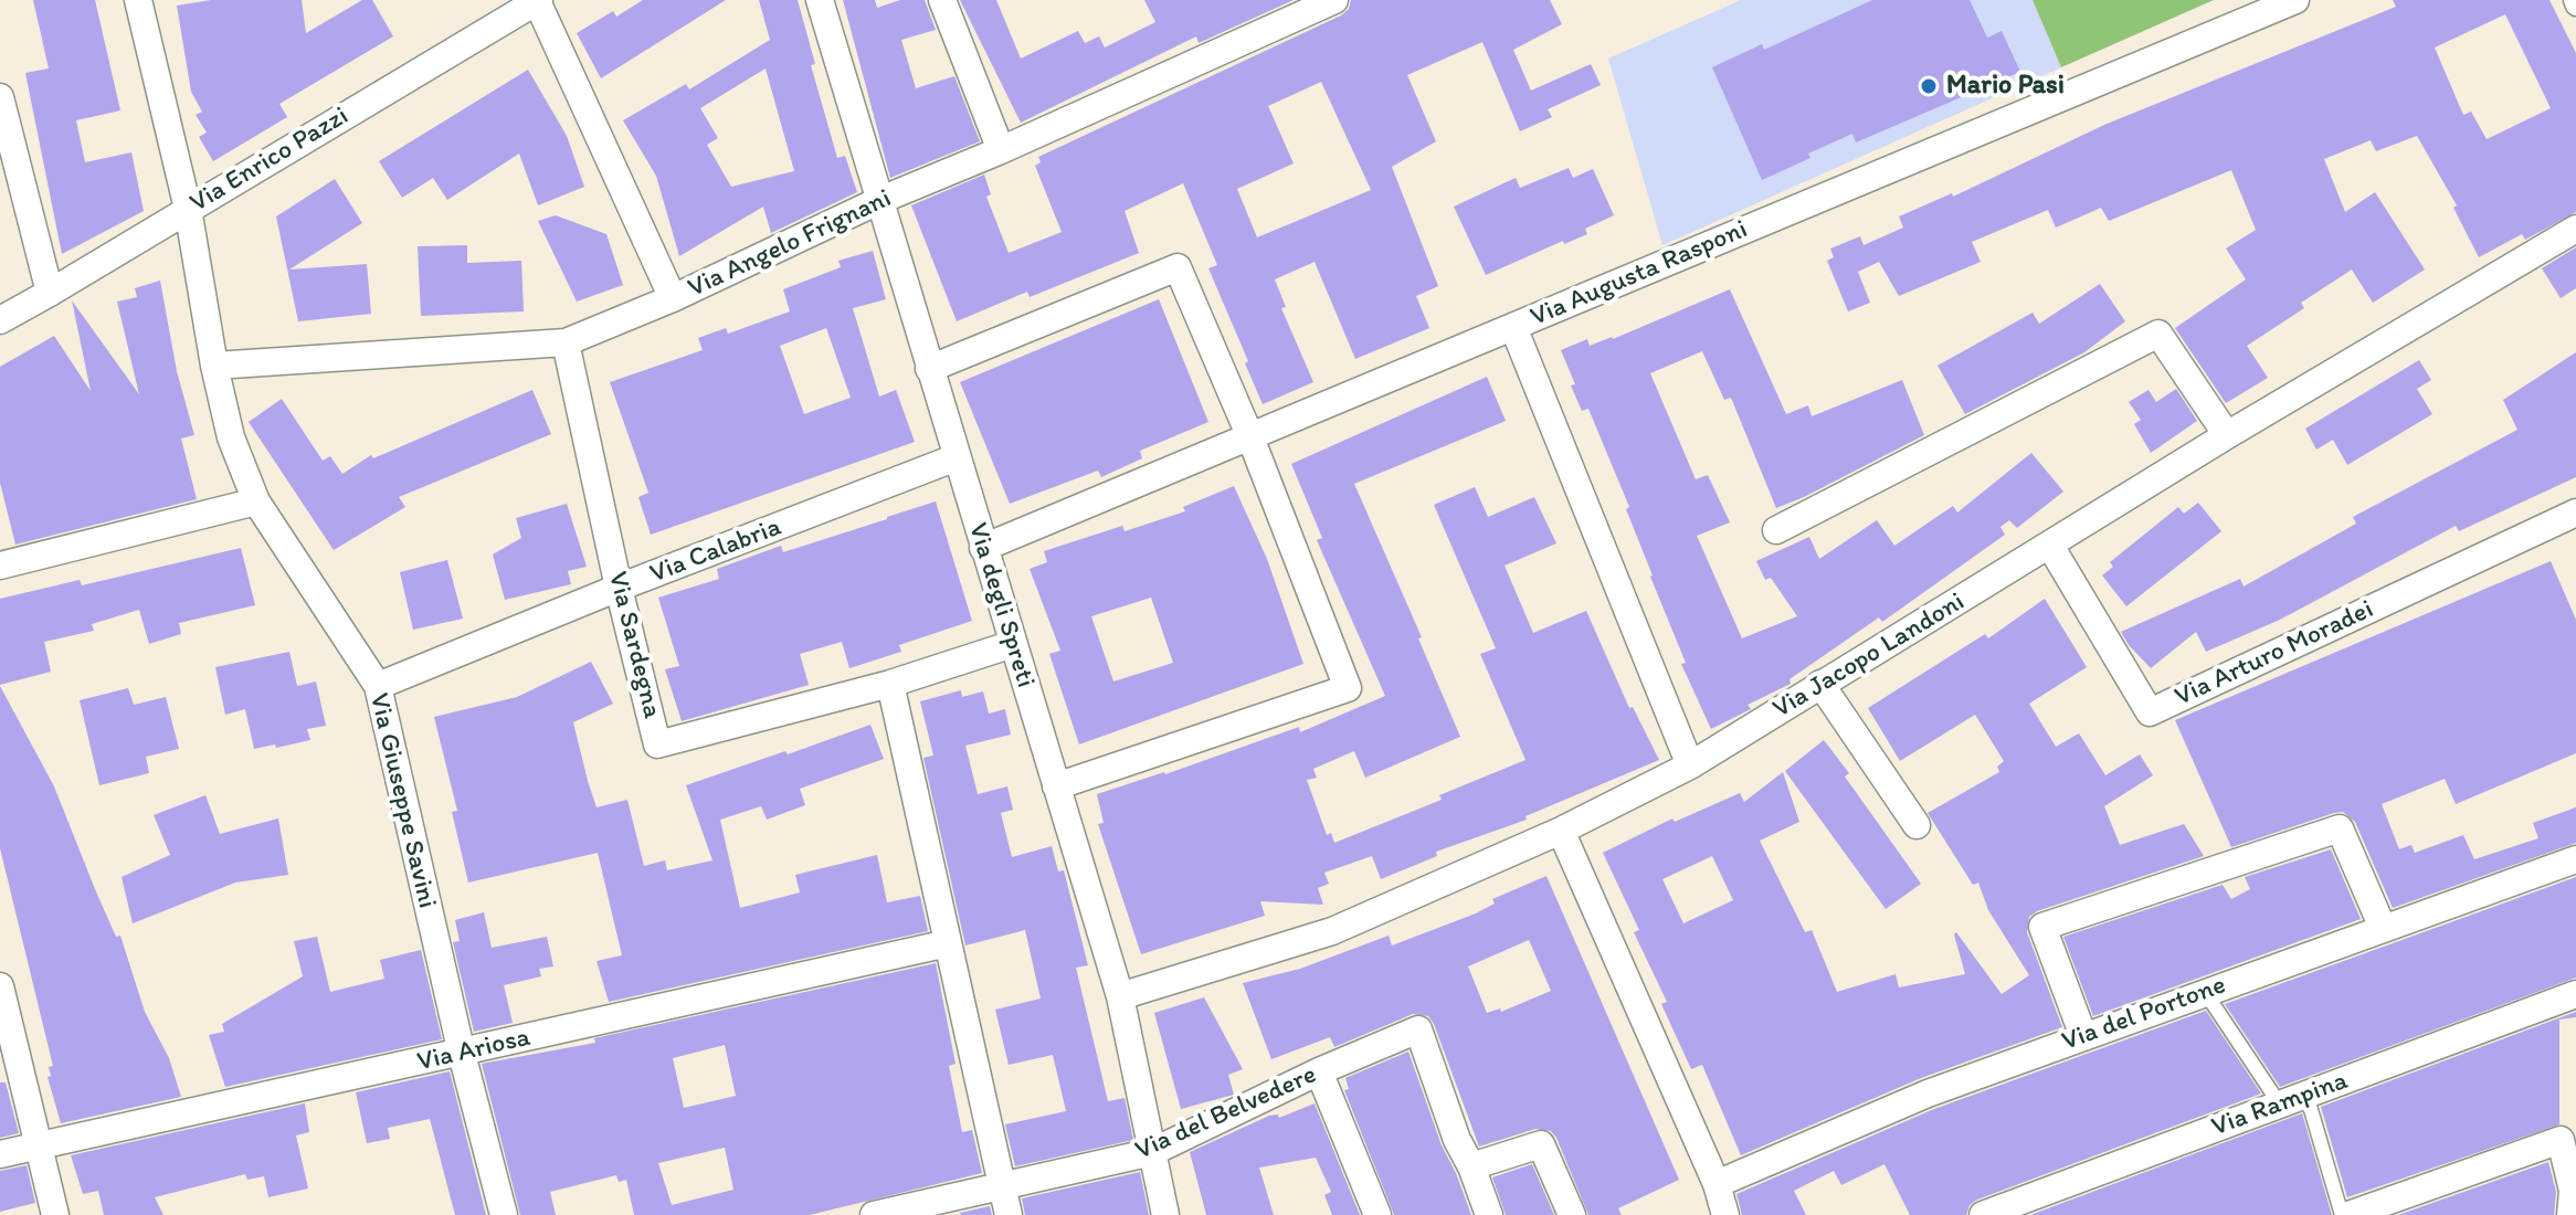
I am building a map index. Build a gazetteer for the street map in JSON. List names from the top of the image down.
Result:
{
  "streets": {
    "street": [
      "Via Enrico Pazzi",
      "Via Angelo Frignani",
      "Via Augusta Rasponi",
      "Via Calabria",
      "Via degli Spreti",
      "Via Sardegna",
      "Via Arturo Moradei",
      "Via Jacopo Landoni",
      "Via Giuseppe Savini",
      "Via del Portone",
      "Via Ariosa",
      "Via Rampina",
      "Via del Belvedere"
    ]
  },
  "crossings": [
    ["Via Enrico Pazzi", "Via Giuseppe Savini"],
    ["Via Angelo Frignani", "Via degli Spreti"],
    ["Via Angelo Frignani", "Via Sardegna"],
    ["Via Angelo Frignani", "Via Giuseppe Savini"],
    ["Via Augusta Rasponi", "Via degli Spreti"],
    ["Via Calabria", "Via degli Spreti"],
    ["Via Calabria", "Via Sardegna"],
    ["Via Calabria", "Via Giuseppe Savini"],
    ["Via degli Spreti", "Via Sardegna"],
    ["Via degli Spreti", "Via Jacopo Landoni"],
    ["Via degli Spreti", "Via del Belvedere"],
    ["Via Arturo Moradei", "Via Jacopo Landoni"],
    ["Via Giuseppe Savini", "Via Ariosa"]
  ],
  "places": ["Mario Pasi"]
}
